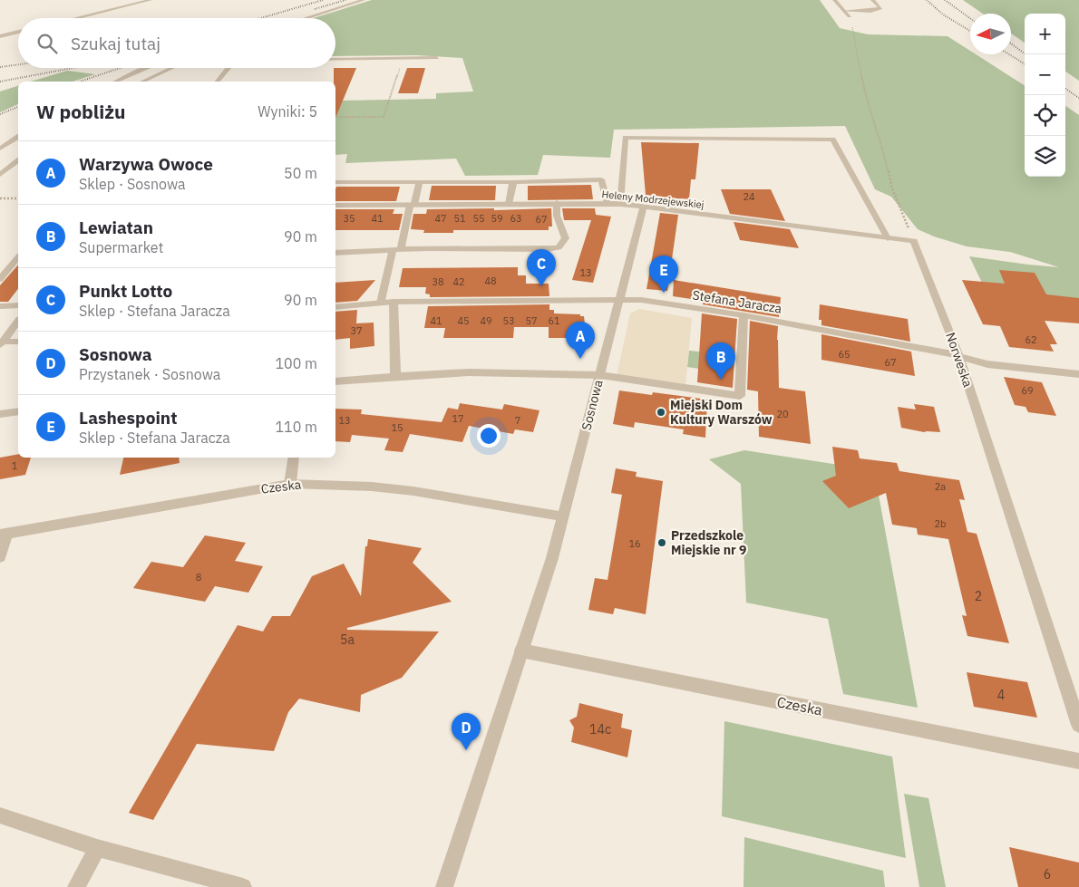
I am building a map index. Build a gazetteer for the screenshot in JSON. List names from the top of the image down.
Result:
{
  "streets": {
    "street": [
      "Heleny Modrzejewskiej",
      "Stefana Jaracza",
      "Norweska",
      "Sosnowa",
      "Czeska"
    ]
  },
  "crossings": [
    ["Heleny Modrzejewskiej", "Norweska"],
    ["Heleny Modrzejewskiej", "Sosnowa"],
    ["Stefana Jaracza", "Norweska"],
    ["Stefana Jaracza", "Sosnowa"],
    ["Sosnowa", "Czeska"]
  ],
  "places": ["Miejski Dom Kultury Warszów", "Przedszkole Miejskie nr 9"],
  "house_numbers": [
    "24",
    "35",
    "41",
    "47",
    "51",
    "55",
    "59",
    "63",
    "67",
    "13",
    "48",
    "38",
    "42",
    "41",
    "45",
    "49",
    "53",
    "57",
    "61",
    "37",
    "62",
    "65",
    "67",
    "69",
    "20",
    "17",
    "13",
    "7",
    "15",
    "1",
    "2a",
    "2b",
    "16",
    "8",
    "2",
    "5a",
    "4",
    "14c",
    "6"
  ],
  "north": "left",
  "page": {
    "map_buttons": ["+", "−"],
    "search": "Szukaj tutaj",
    "heading": ["W pobliżu", "Wyniki: 5"],
    "list": [
      {
        "mark": "A",
        "name": "Warzywa Owoce",
        "note": "Sklep · Sosnowa",
        "value": "50 m"
      },
      {
        "mark": "B",
        "name": "Lewiatan",
        "note": "Supermarket",
        "value": "90 m"
      },
      {
        "mark": "C",
        "name": "Punkt Lotto",
        "note": "Sklep · Stefana Jaracza",
        "value": "90 m"
      },
      {
        "mark": "D",
        "name": "Sosnowa",
        "note": "Przystanek · Sosnowa",
        "value": "100 m"
      },
      {
        "mark": "E",
        "name": "Lashespoint",
        "note": "Sklep · Stefana Jaracza",
        "value": "110 m"
      }
    ],
    "pins": [
      "C",
      "E",
      "A",
      "B",
      "D"
    ]
  }
}
